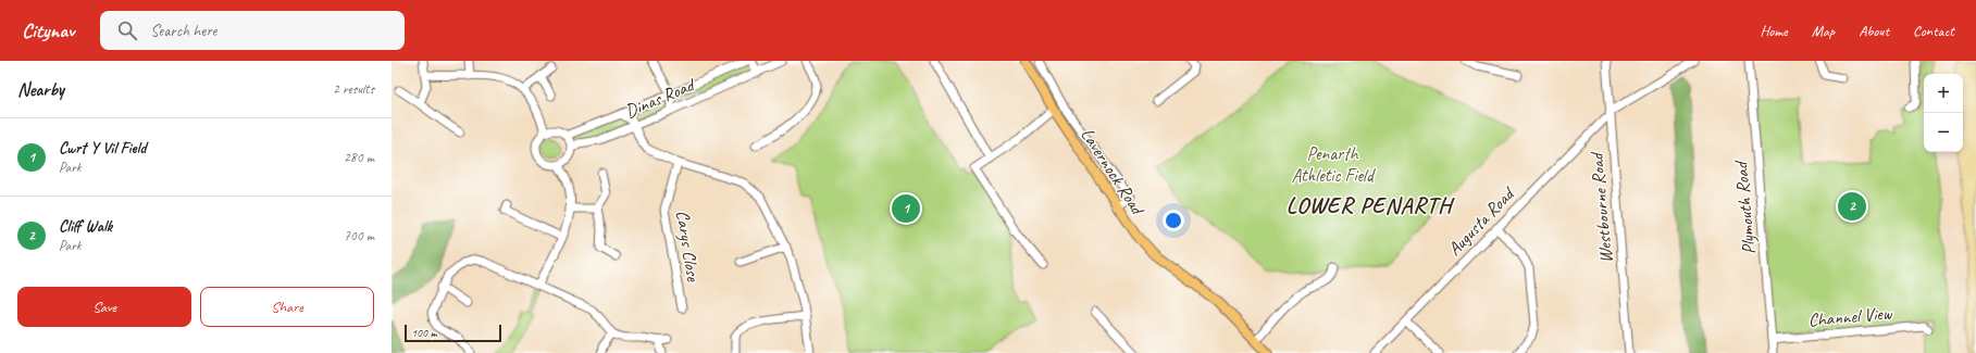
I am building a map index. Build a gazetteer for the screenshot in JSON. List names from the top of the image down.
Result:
{
  "streets": {
    "main road": ["Lavernock Road"],
    "street": [
      "Dinas Road",
      "Westbourne Road",
      "Plymouth Road",
      "Augusta Road",
      "Carys Close",
      "Channel View"
    ]
  },
  "crossings": [
    ["Westbourne Road", "Augusta Road"],
    ["Plymouth Road", "Channel View"]
  ],
  "districts": ["LOWER PENARTH"],
  "parks": ["Penarth Athletic Field"],
  "scale_bar": "100 m",
  "page": {
    "header": "Citynav",
    "search": "Search here",
    "nav": [
      "Home",
      "Map",
      "About",
      "Contact"
    ],
    "heading": ["Nearby", "2 results"],
    "map_buttons": ["+", "−"],
    "list": [
      {
        "mark": "1",
        "name": "Cwrt Y Vil Field",
        "note": "Park",
        "value": "280 m"
      },
      {
        "mark": "2",
        "name": "Cliff Walk",
        "note": "Park",
        "value": "700 m"
      }
    ],
    "pins": ["2", "1"],
    "buttons": ["Save", "Share"],
    "scale": "100 m"
  }
}
